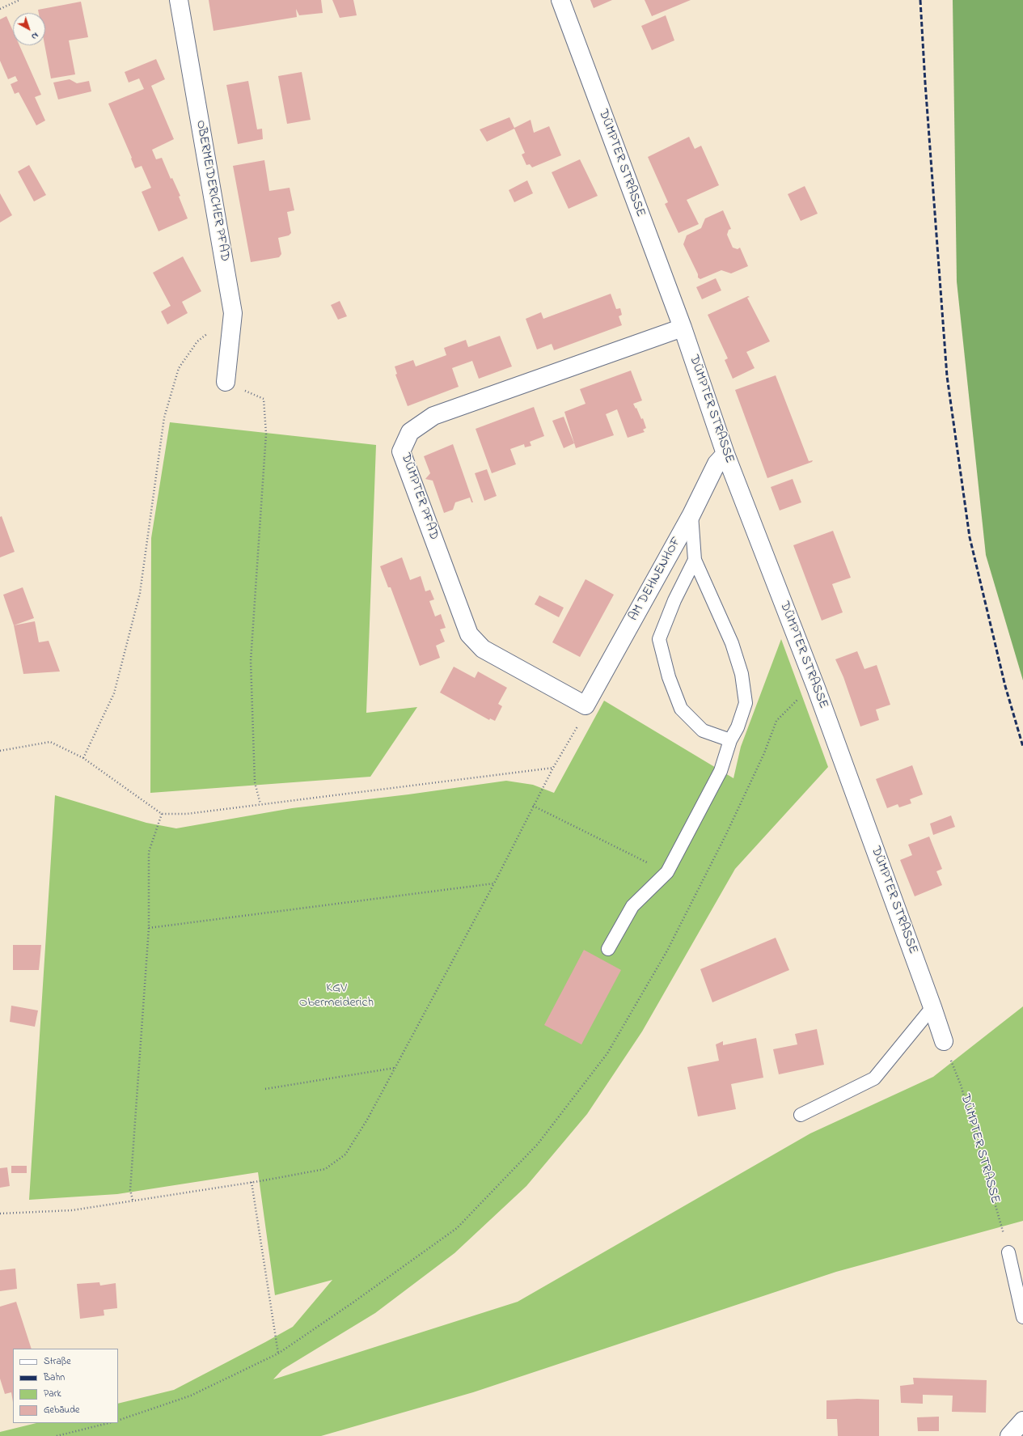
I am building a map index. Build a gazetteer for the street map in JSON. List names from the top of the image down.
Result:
{
  "streets": {
    "street": [
      "DÜMPTER STRASSE",
      "OBERMEIDERICHER PFAD",
      "DÜMPTER PFAD",
      "AM DEHNENHOF"
    ]
  },
  "crossings": [
    ["DÜMPTER STRASSE", "DÜMPTER PFAD"],
    ["DÜMPTER STRASSE", "AM DEHNENHOF"],
    ["DÜMPTER PFAD", "AM DEHNENHOF"]
  ],
  "parks": ["KGV Obermeiderich"],
  "legend": [
    "Straße",
    "Bahn",
    "Park",
    "Gebäude"
  ],
  "north": "bottom right"
}
